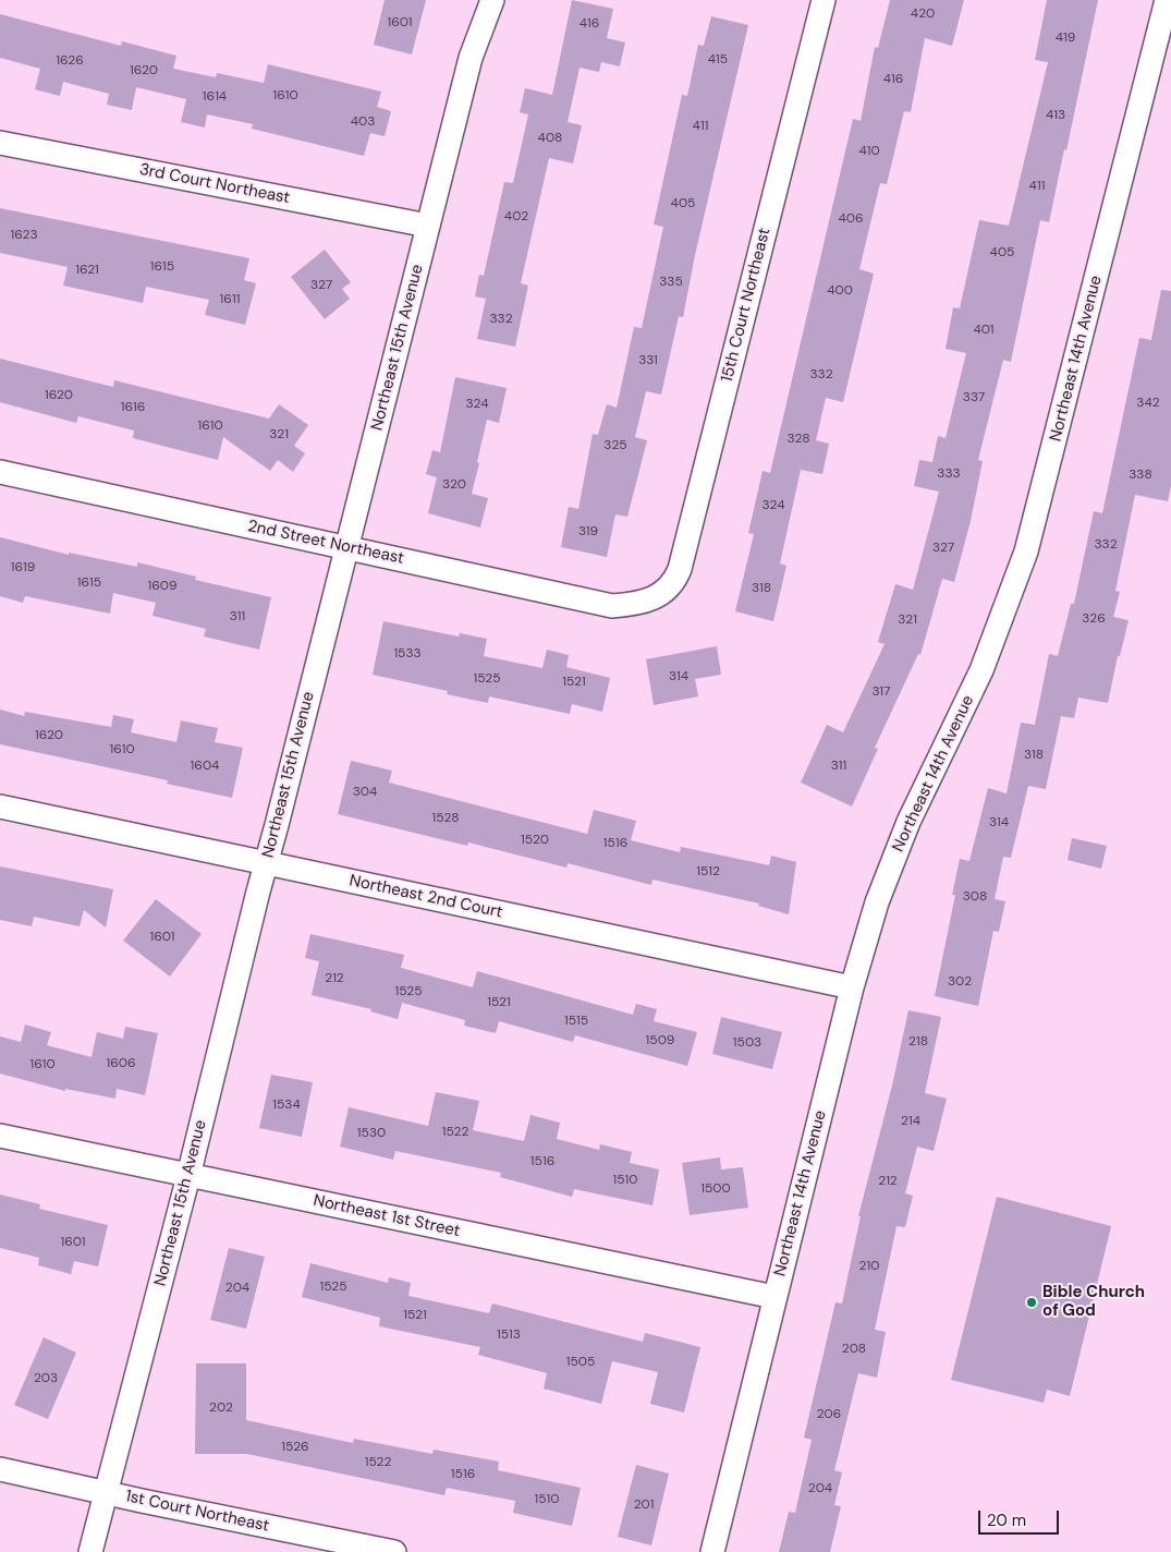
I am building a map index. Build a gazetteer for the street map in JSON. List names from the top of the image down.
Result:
{
  "streets": {
    "street": [
      "3rd Court Northeast",
      "15th Court Northeast",
      "Northeast 15th Avenue",
      "Northeast 14th Avenue",
      "2nd Street Northeast",
      "Northeast 2nd Court",
      "Northeast 1st Street",
      "1st Court Northeast"
    ]
  },
  "crossings": [
    ["3rd Court Northeast", "Northeast 15th Avenue"],
    ["15th Court Northeast", "2nd Street Northeast"],
    ["Northeast 15th Avenue", "2nd Street Northeast"],
    ["Northeast 15th Avenue", "Northeast 2nd Court"],
    ["Northeast 15th Avenue", "Northeast 1st Street"],
    ["Northeast 15th Avenue", "1st Court Northeast"],
    ["Northeast 14th Avenue", "Northeast 2nd Court"],
    ["Northeast 14th Avenue", "Northeast 1st Street"]
  ],
  "places": ["Bible Church of God"],
  "house_numbers": [
    "420",
    "1601",
    "416",
    "419",
    "415",
    "1626",
    "1620",
    "416",
    "1610",
    "1614",
    "413",
    "403",
    "411",
    "408",
    "410",
    "411",
    "405",
    "402",
    "406",
    "1623",
    "405",
    "1615",
    "1621",
    "335",
    "327",
    "400",
    "1611",
    "332",
    "401",
    "331",
    "332",
    "1620",
    "337",
    "342",
    "324",
    "1616",
    "1610",
    "321",
    "328",
    "325",
    "333",
    "338",
    "320",
    "324",
    "319",
    "332",
    "327",
    "1619",
    "1615",
    "1609",
    "318",
    "311",
    "326",
    "321",
    "1533",
    "314",
    "1525",
    "1521",
    "317",
    "1620",
    "1610",
    "318",
    "1604",
    "311",
    "304",
    "1528",
    "314",
    "1520",
    "1516",
    "1512",
    "308",
    "1601",
    "212",
    "302",
    "1525",
    "1521",
    "1515",
    "1509",
    "218",
    "1503",
    "1606",
    "1610",
    "1534",
    "214",
    "1522",
    "1530",
    "1516",
    "1510",
    "212",
    "1500",
    "1601",
    "210",
    "1525",
    "204",
    "1521",
    "1513",
    "208",
    "1505",
    "203",
    "202",
    "206",
    "1526",
    "1522",
    "1516",
    "204",
    "1510",
    "201"
  ],
  "scale_bar": "20 m"
}
